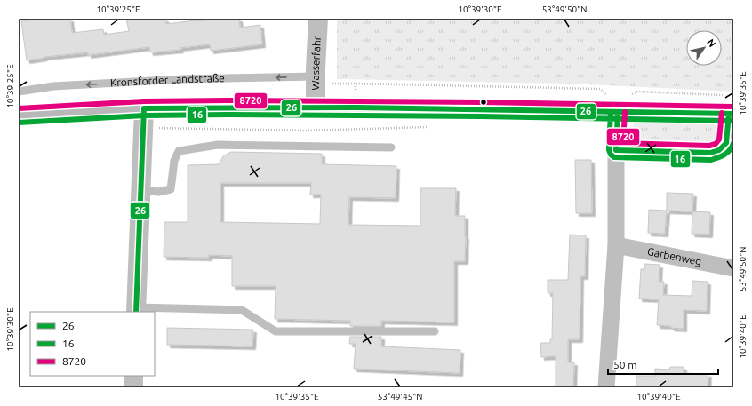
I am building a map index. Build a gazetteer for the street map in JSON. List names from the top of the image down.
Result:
{
  "streets": {
    "street": ["Wasserfahr", "Garbenweg"],
    "lane": ["Kronsforder Landstraße"]
  },
  "crossings": [
    ["Wasserfahr", "Kronsforder Landstraße"]
  ],
  "one_way": ["Kronsforder Landstraße"],
  "lines": ["transit line 8720", "transit line 26", "transit line 16"],
  "legend": ["26", "16", "8720"],
  "scale_bar": "50 m",
  "north": "top right",
  "coordinates": [
    "10°39'25\"E",
    "10°39'30\"E",
    "53°49'50\"N",
    "10°39'35\"E",
    "10°39'40\"E",
    "53°49'45\"N"
  ]
}
